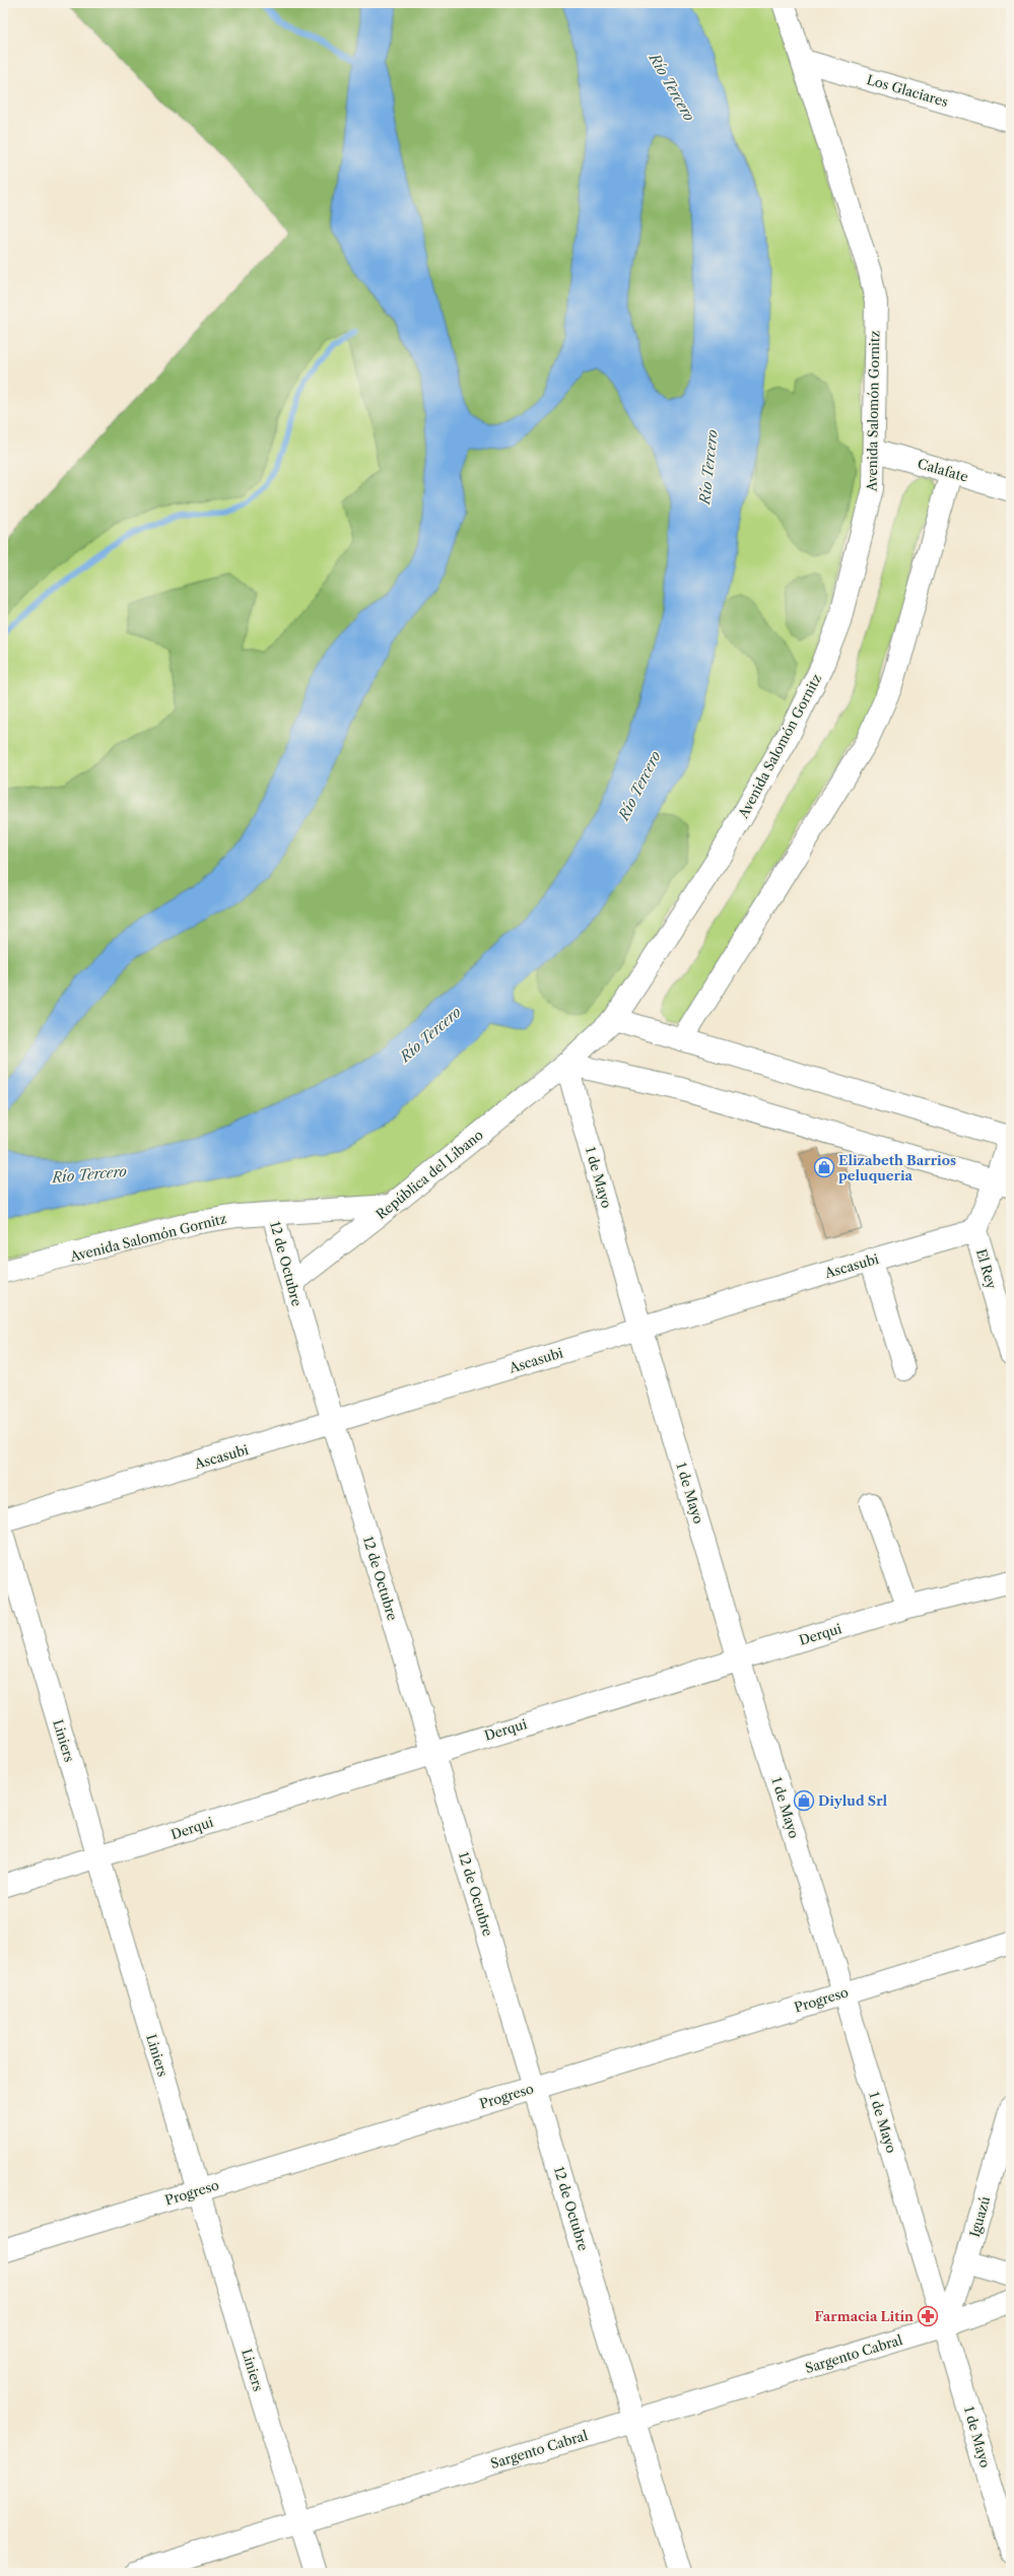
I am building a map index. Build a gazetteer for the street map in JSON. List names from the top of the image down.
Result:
{
  "streets": {
    "street": [
      "Los Glaciares",
      "Avenida Salomón Gornitz",
      "Calafate",
      "República del Líbano",
      "1 de Mayo",
      "12 de Octubre",
      "Ascasubi",
      "El Rey",
      "Derqui",
      "Liniers",
      "Progreso",
      "Iguazú",
      "Sargento Cabral"
    ]
  },
  "crossings": [
    ["Los Glaciares", "Avenida Salomón Gornitz"],
    ["Avenida Salomón Gornitz", "Calafate"],
    ["Avenida Salomón Gornitz", "República del Líbano"],
    ["Avenida Salomón Gornitz", "1 de Mayo"],
    ["Avenida Salomón Gornitz", "12 de Octubre"],
    ["República del Líbano", "1 de Mayo"],
    ["República del Líbano", "12 de Octubre"],
    ["1 de Mayo", "Ascasubi"],
    ["1 de Mayo", "Derqui"],
    ["1 de Mayo", "Progreso"],
    ["1 de Mayo", "Iguazú"],
    ["1 de Mayo", "Sargento Cabral"],
    ["12 de Octubre", "Ascasubi"],
    ["12 de Octubre", "Derqui"],
    ["12 de Octubre", "Progreso"],
    ["12 de Octubre", "Sargento Cabral"],
    ["Ascasubi", "El Rey"],
    ["Derqui", "Liniers"],
    ["Liniers", "Progreso"],
    ["Liniers", "Sargento Cabral"],
    ["Iguazú", "Sargento Cabral"]
  ],
  "water": ["Río Tercero"],
  "places": {
    "shop": ["Elizabeth Barrios peluqueria", "Diylud Srl"],
    "pharmacy": ["Farmacia Litín"]
  }
}
